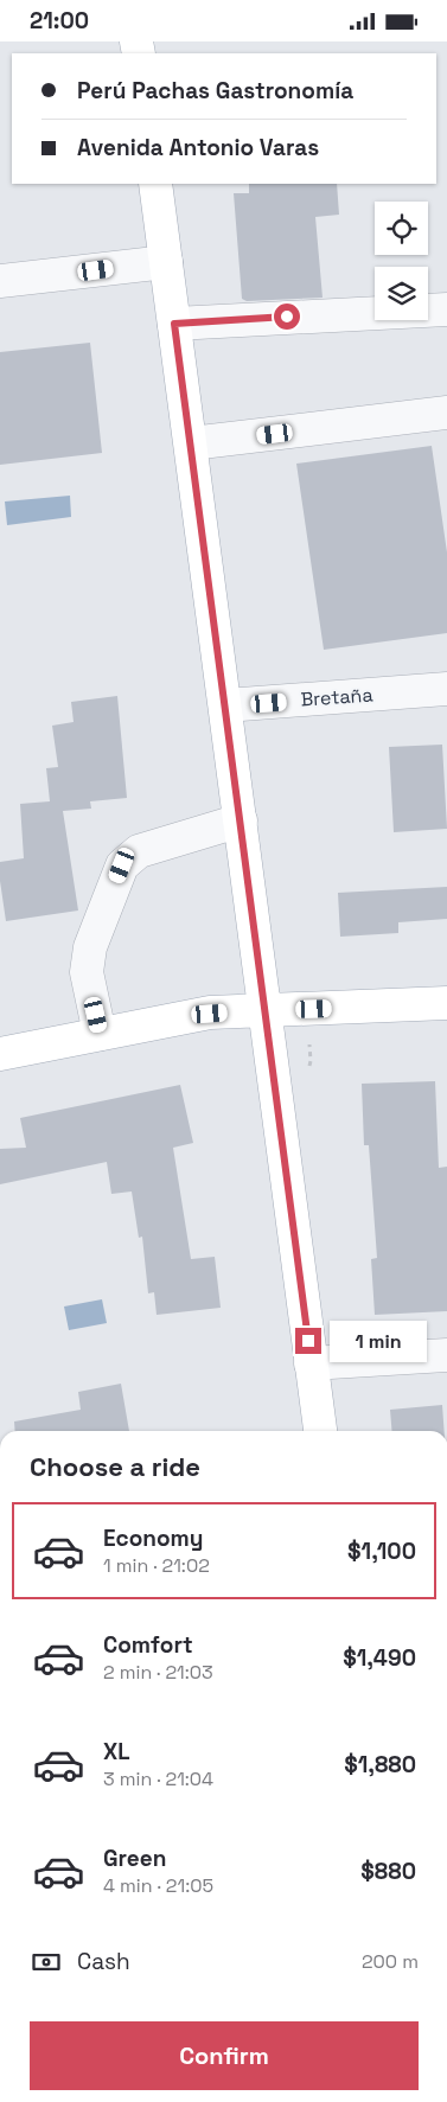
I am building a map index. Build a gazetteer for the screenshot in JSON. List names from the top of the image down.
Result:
{
  "streets": {
    "street": ["Bretaña"]
  },
  "page": {
    "status": "21:00",
    "banner": ["Perú Pachas Gastronomía", "Avenida Antonio Varas"],
    "bubble": "1 min",
    "heading": "Choose a ride",
    "list": [
      {
        "name": "Economy",
        "note": "1 min · 21:02",
        "value": "$1,100"
      },
      {
        "name": "Comfort",
        "note": "2 min · 21:03",
        "value": "$1,490"
      },
      {
        "name": "XL",
        "note": "3 min · 21:04",
        "value": "$1,880"
      },
      {
        "name": "Green",
        "note": "4 min · 21:05",
        "value": "$880"
      }
    ],
    "pay": ["Cash", "200 m"],
    "buttons": "Confirm"
  }
}
